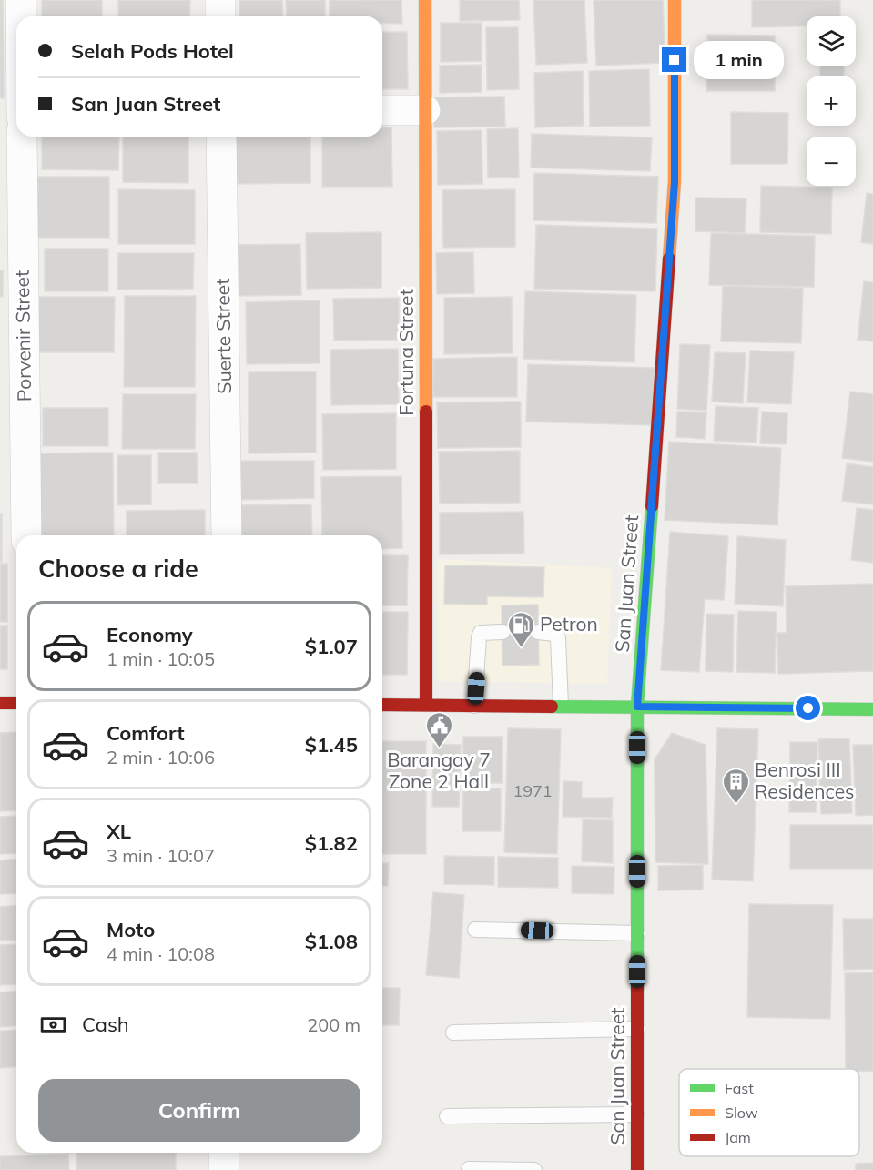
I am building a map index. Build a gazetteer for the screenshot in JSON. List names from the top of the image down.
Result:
{
  "streets": {
    "street": [
      "Porvenir Street",
      "Suerte Street",
      "Fortuna Street",
      "San Juan Street"
    ]
  },
  "places": {
    "fuel station": ["Petron"],
    "public building": ["Barangay 7 Zone 2 Hall"],
    "building": ["Benrosi III Residences"]
  },
  "house_numbers": ["1971"],
  "legend": ["Fast", "Slow", "Jam"],
  "page": {
    "map_buttons": ["+", "−"],
    "banner": ["Selah Pods Hotel", "San Juan Street"],
    "bubble": "1 min",
    "heading": "Choose a ride",
    "list": [
      {
        "name": "Economy",
        "note": "1 min · 10:05",
        "value": "$1.07"
      },
      {
        "name": "Comfort",
        "note": "2 min · 10:06",
        "value": "$1.45"
      },
      {
        "name": "XL",
        "note": "3 min · 10:07",
        "value": "$1.82"
      },
      {
        "name": "Moto",
        "note": "4 min · 10:08",
        "value": "$1.08"
      }
    ],
    "pay": ["Cash", "200 m"],
    "buttons": "Confirm"
  }
}
